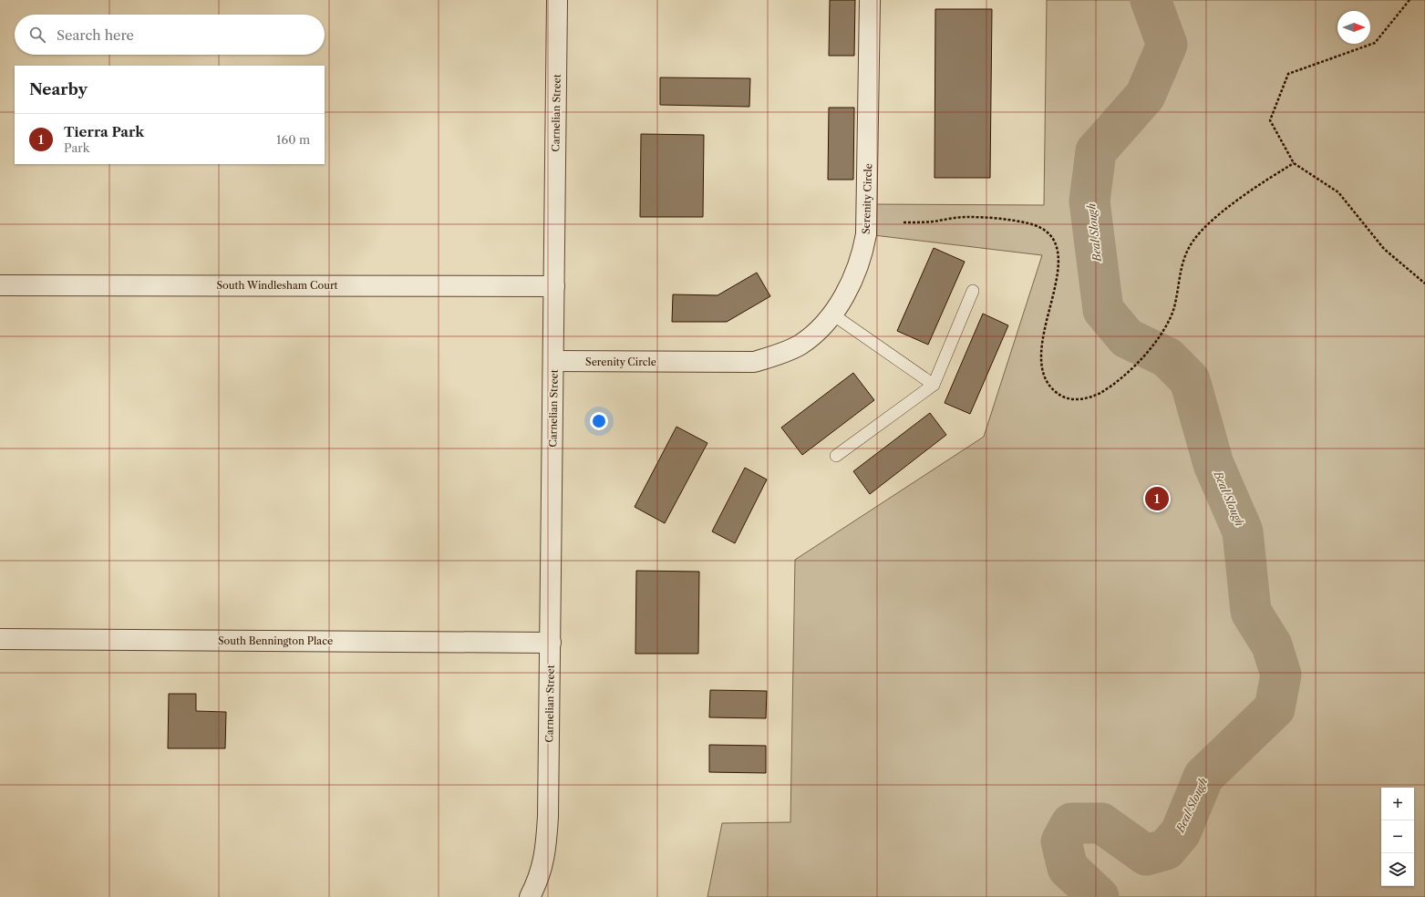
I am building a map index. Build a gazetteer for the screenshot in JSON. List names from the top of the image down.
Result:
{
  "streets": {
    "street": [
      "Carnelian Street",
      "Serenity Circle",
      "South Windlesham Court",
      "South Bennington Place"
    ]
  },
  "crossings": [
    ["Carnelian Street", "Serenity Circle"],
    ["Carnelian Street", "South Windlesham Court"],
    ["Carnelian Street", "South Bennington Place"]
  ],
  "water": ["Beal Slough"],
  "north": "right",
  "page": {
    "search": "Search here",
    "heading": "Nearby",
    "list": [
      {
        "mark": "1",
        "name": "Tierra Park",
        "note": "Park",
        "value": "160 m"
      }
    ],
    "pins": "1",
    "map_buttons": ["+", "−"]
  }
}
